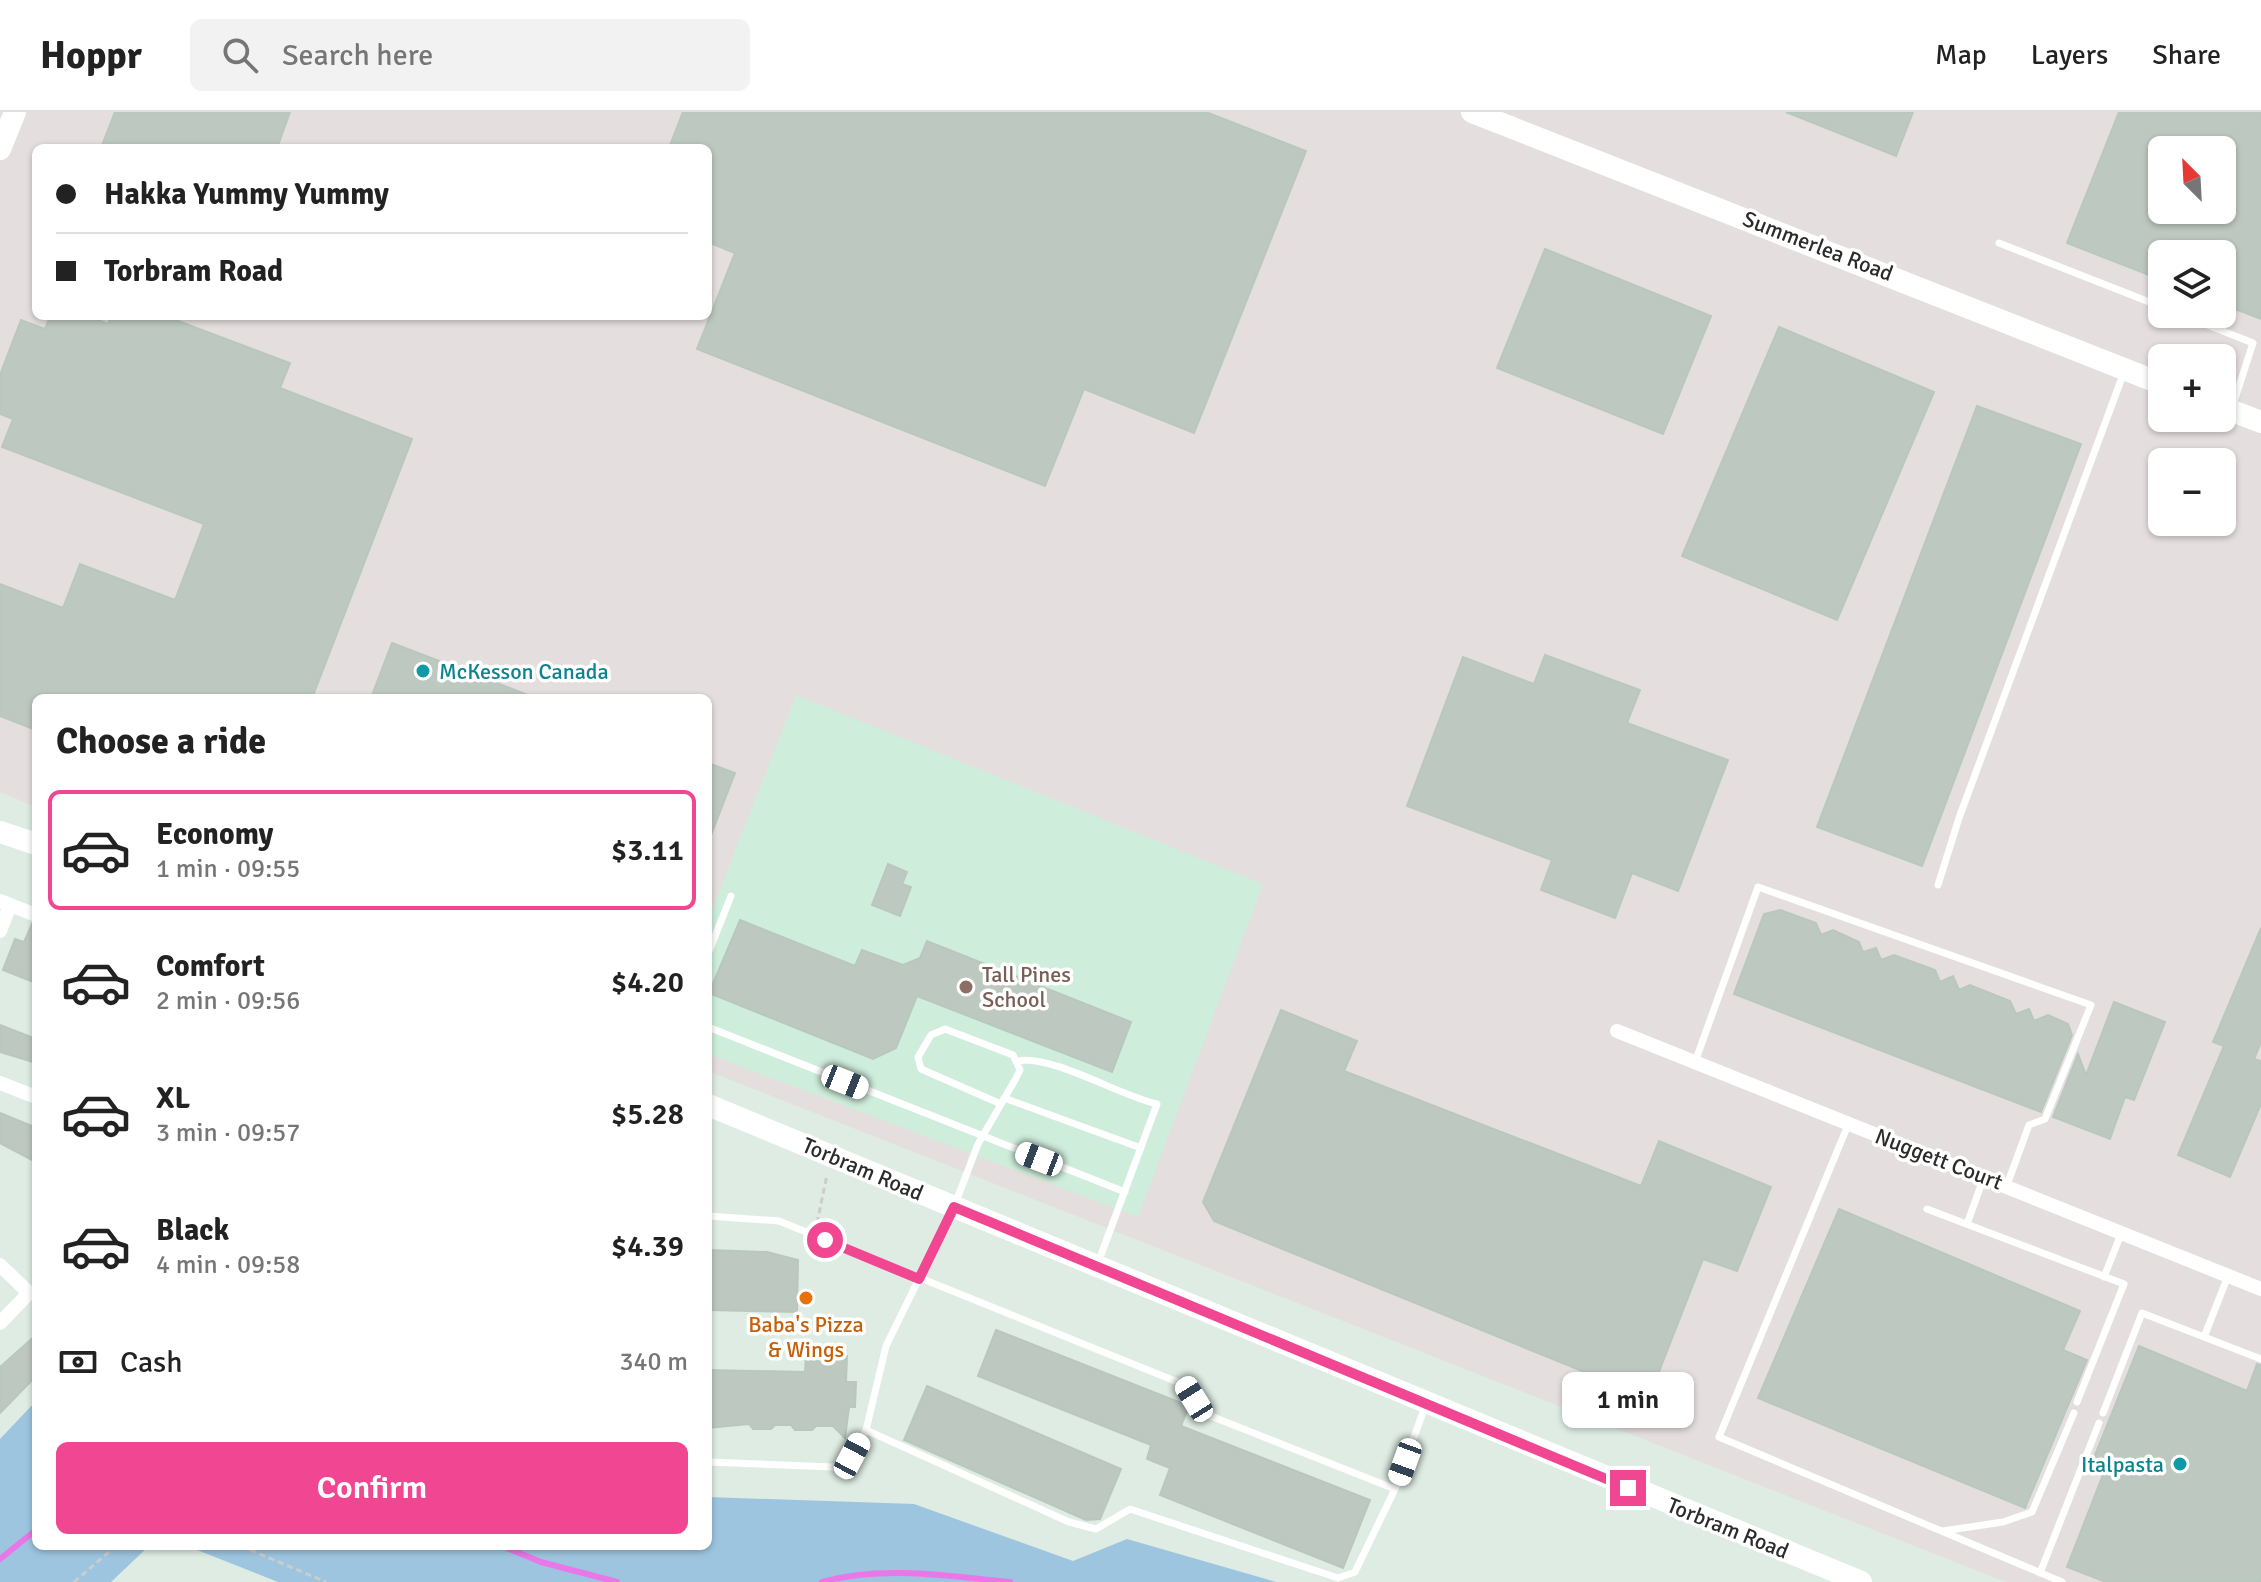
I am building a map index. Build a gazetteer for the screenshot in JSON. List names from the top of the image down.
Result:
{
  "streets": {
    "main road": ["Summerlea Road", "Torbram Road"],
    "street": ["Nuggett Court"]
  },
  "places": [
    "McKesson Canada",
    "Tall Pines School",
    "Baba's Pizza & Wings",
    "Italpasta"
  ],
  "north": "top left",
  "page": {
    "header": "Hoppr",
    "search": "Search here",
    "nav": ["Map", "Layers", "Share"],
    "map_buttons": ["+", "−"],
    "banner": ["Hakka Yummy Yummy", "Torbram Road"],
    "heading": "Choose a ride",
    "list": [
      {
        "name": "Economy",
        "note": "1 min · 09:55",
        "value": "$3.11"
      },
      {
        "name": "Comfort",
        "note": "2 min · 09:56",
        "value": "$4.20"
      },
      {
        "name": "XL",
        "note": "3 min · 09:57",
        "value": "$5.28"
      },
      {
        "name": "Black",
        "note": "4 min · 09:58",
        "value": "$4.39"
      }
    ],
    "pay": ["Cash", "340 m"],
    "bubble": "1 min",
    "buttons": "Confirm"
  }
}
